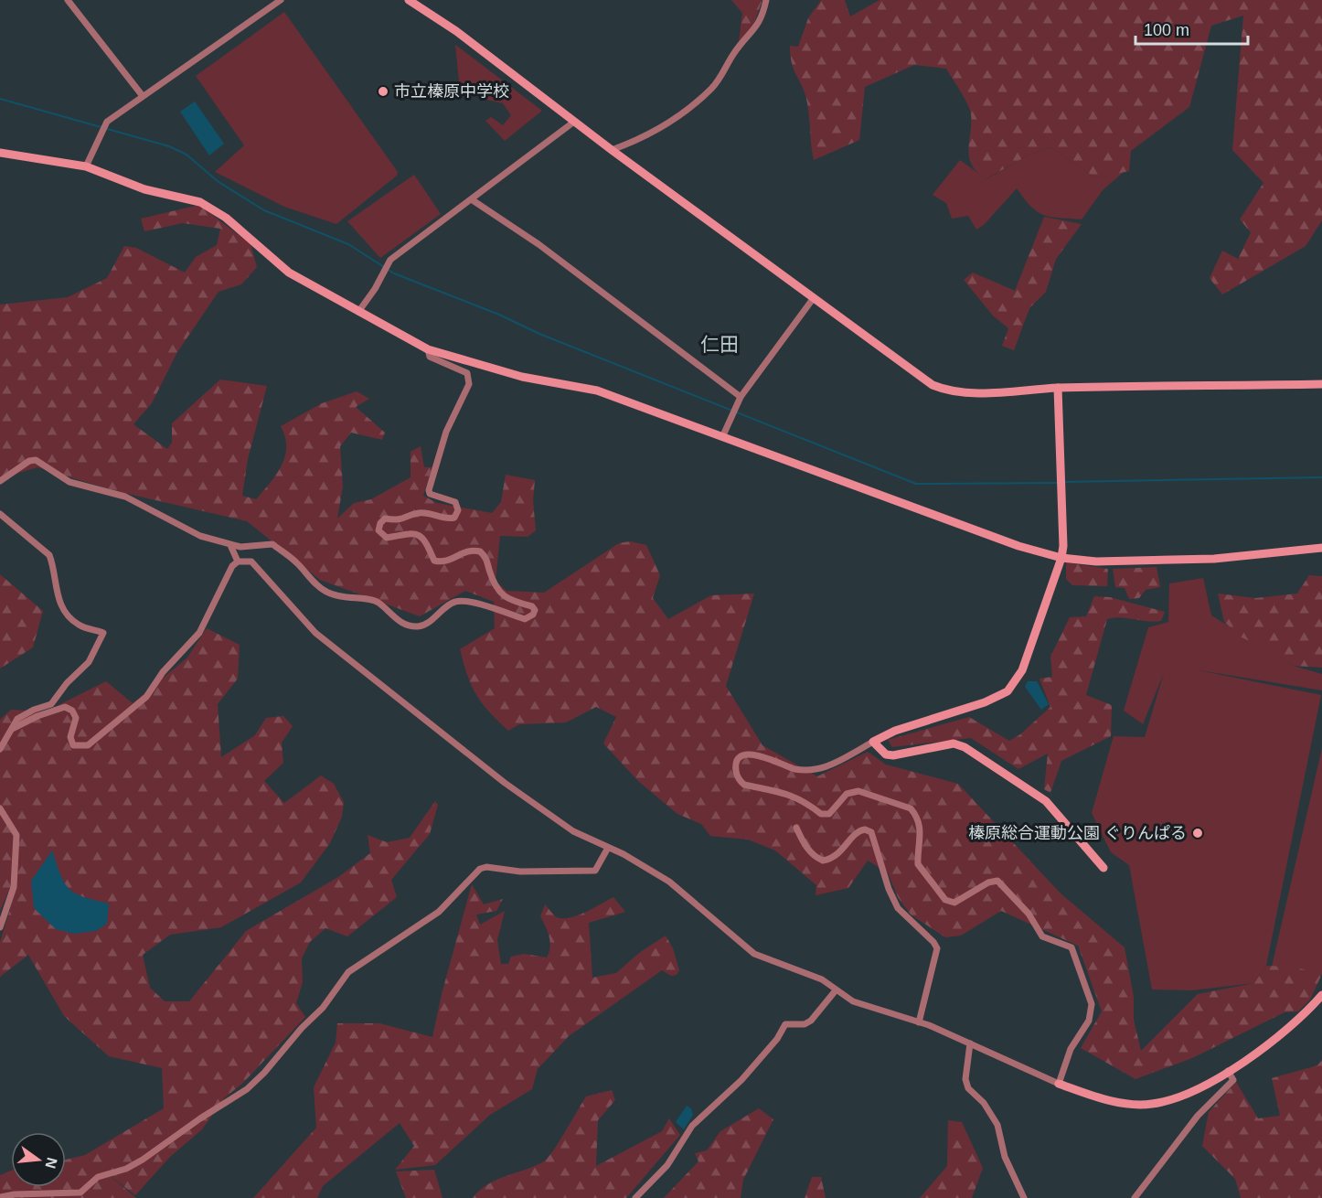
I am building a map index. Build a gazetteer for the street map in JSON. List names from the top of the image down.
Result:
{
  "districts": ["仁田"],
  "places": ["市立榛原中学校", "榛原総合運動公園 ぐりんぱる"],
  "scale_bar": "100 m",
  "north": "right"
}
